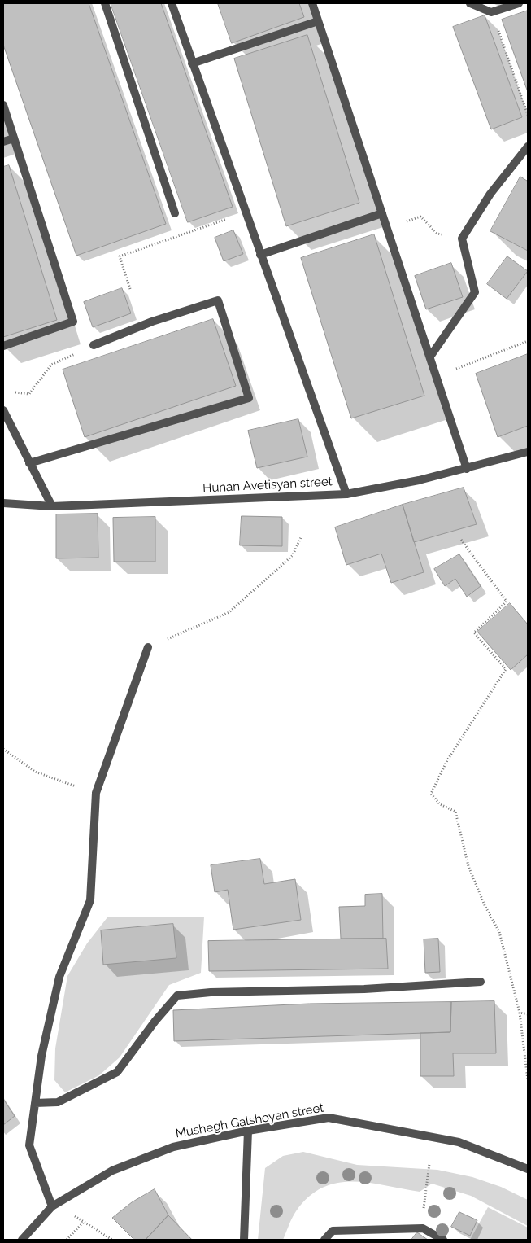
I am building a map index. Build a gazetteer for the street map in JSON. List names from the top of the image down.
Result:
{
  "streets": {
    "street": ["Hunan Avetisyan street", "Mushegh Galshoyan street"]
  }
}
